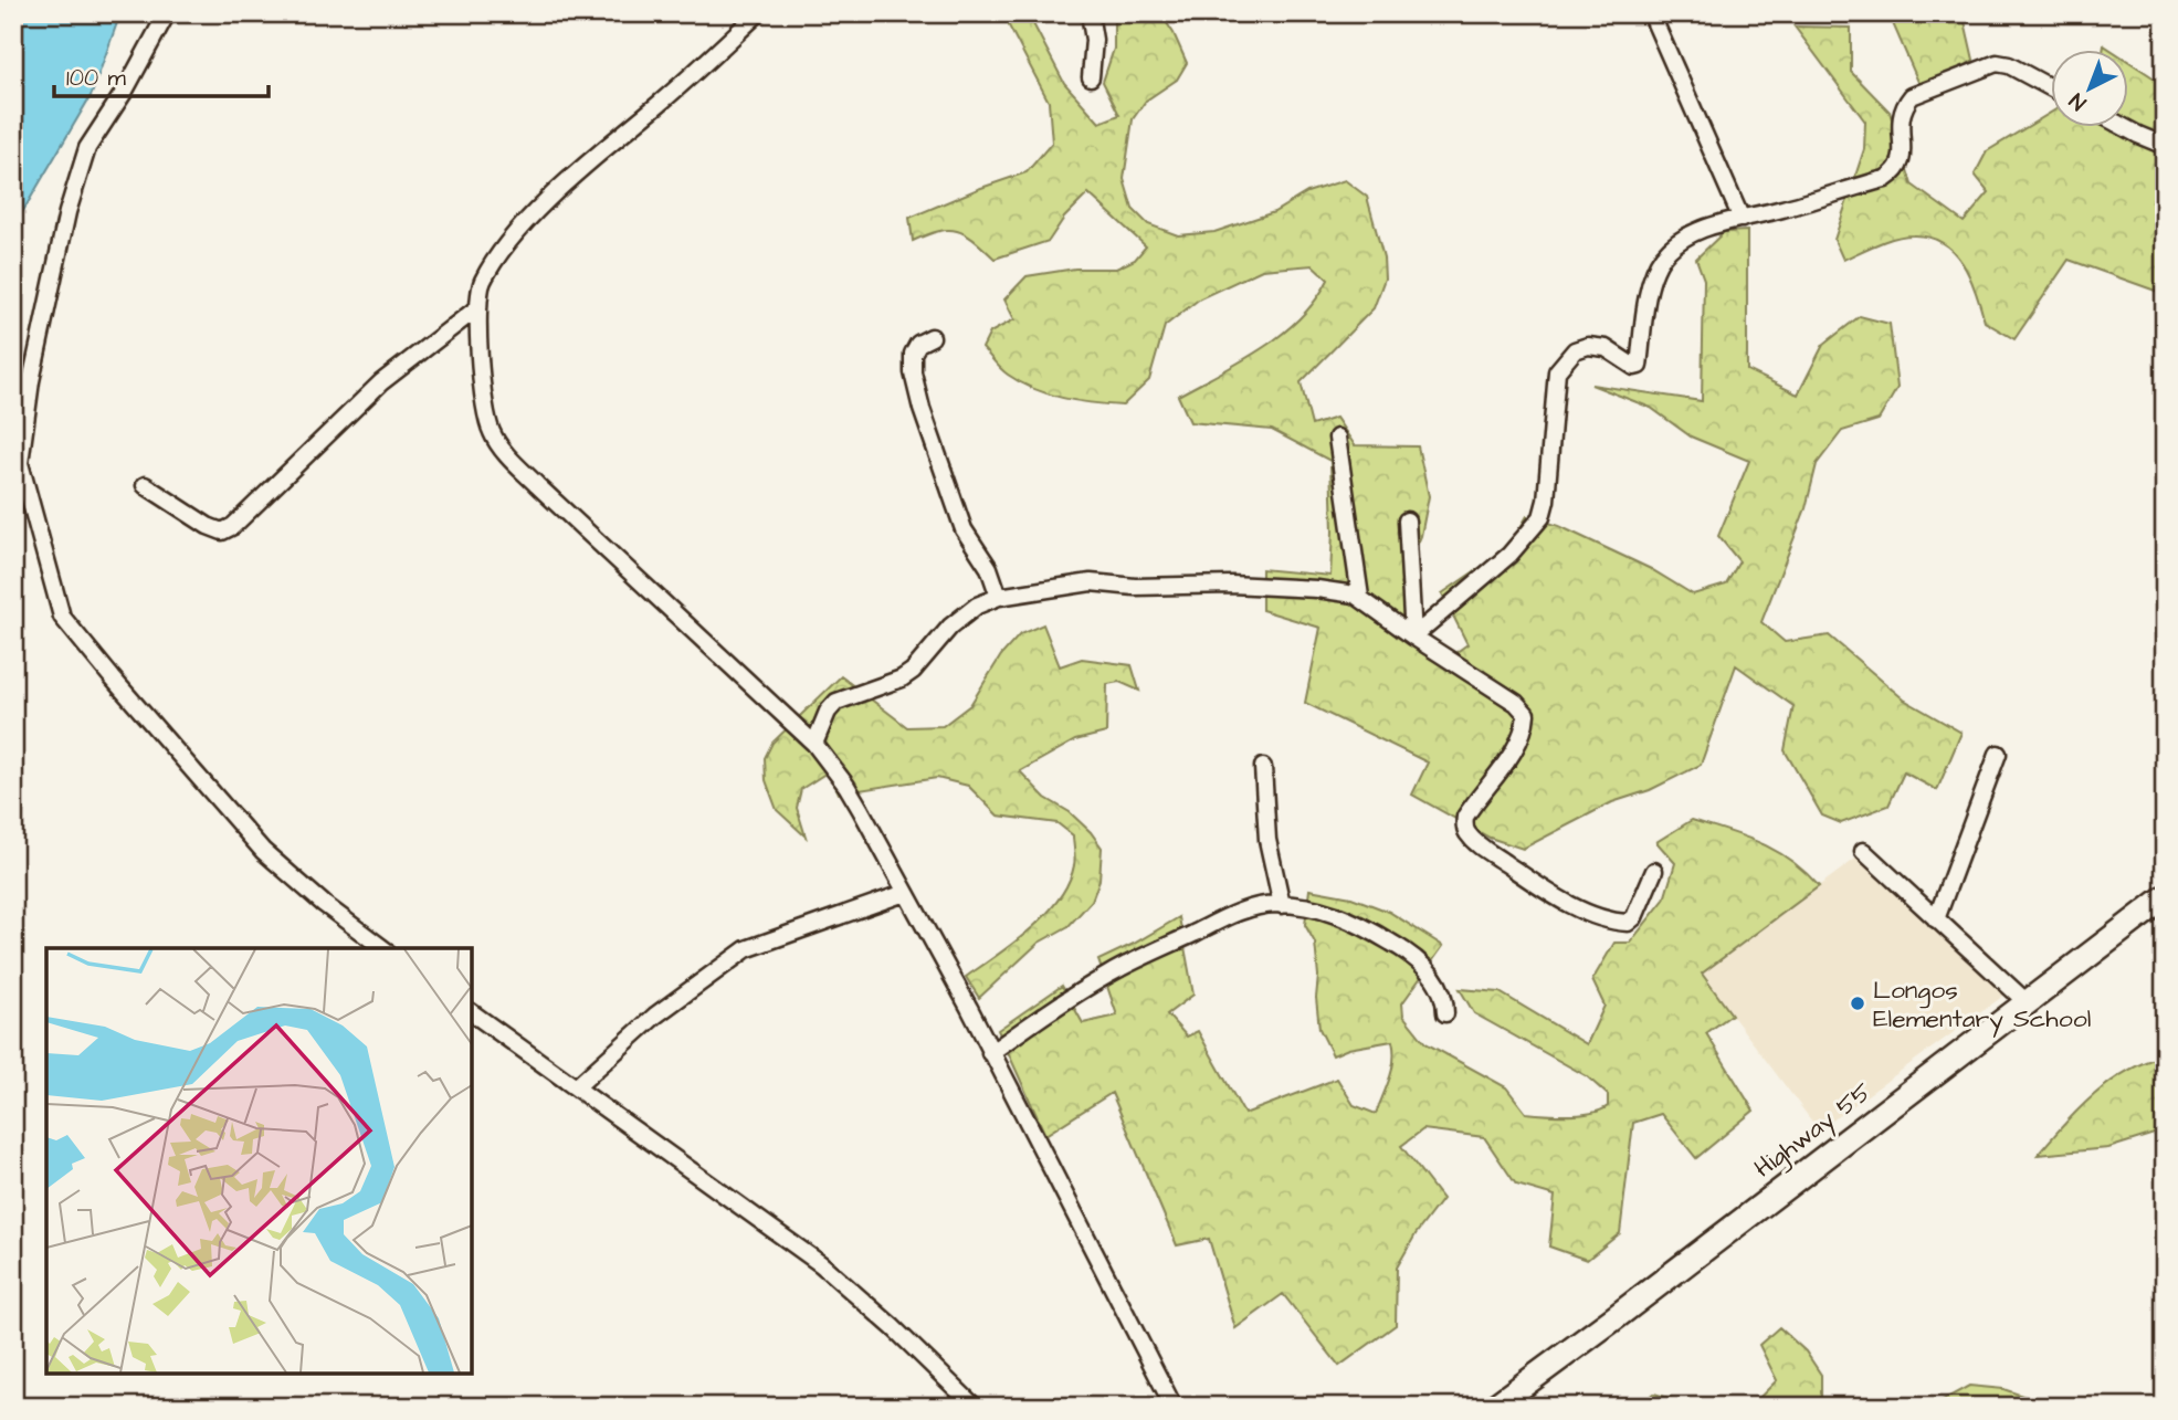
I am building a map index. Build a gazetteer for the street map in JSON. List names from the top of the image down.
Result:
{
  "streets": {
    "highway": ["Highway 55"]
  },
  "places": ["Longos Elementary School"],
  "scale_bar": "100 m",
  "north": "bottom left"
}
